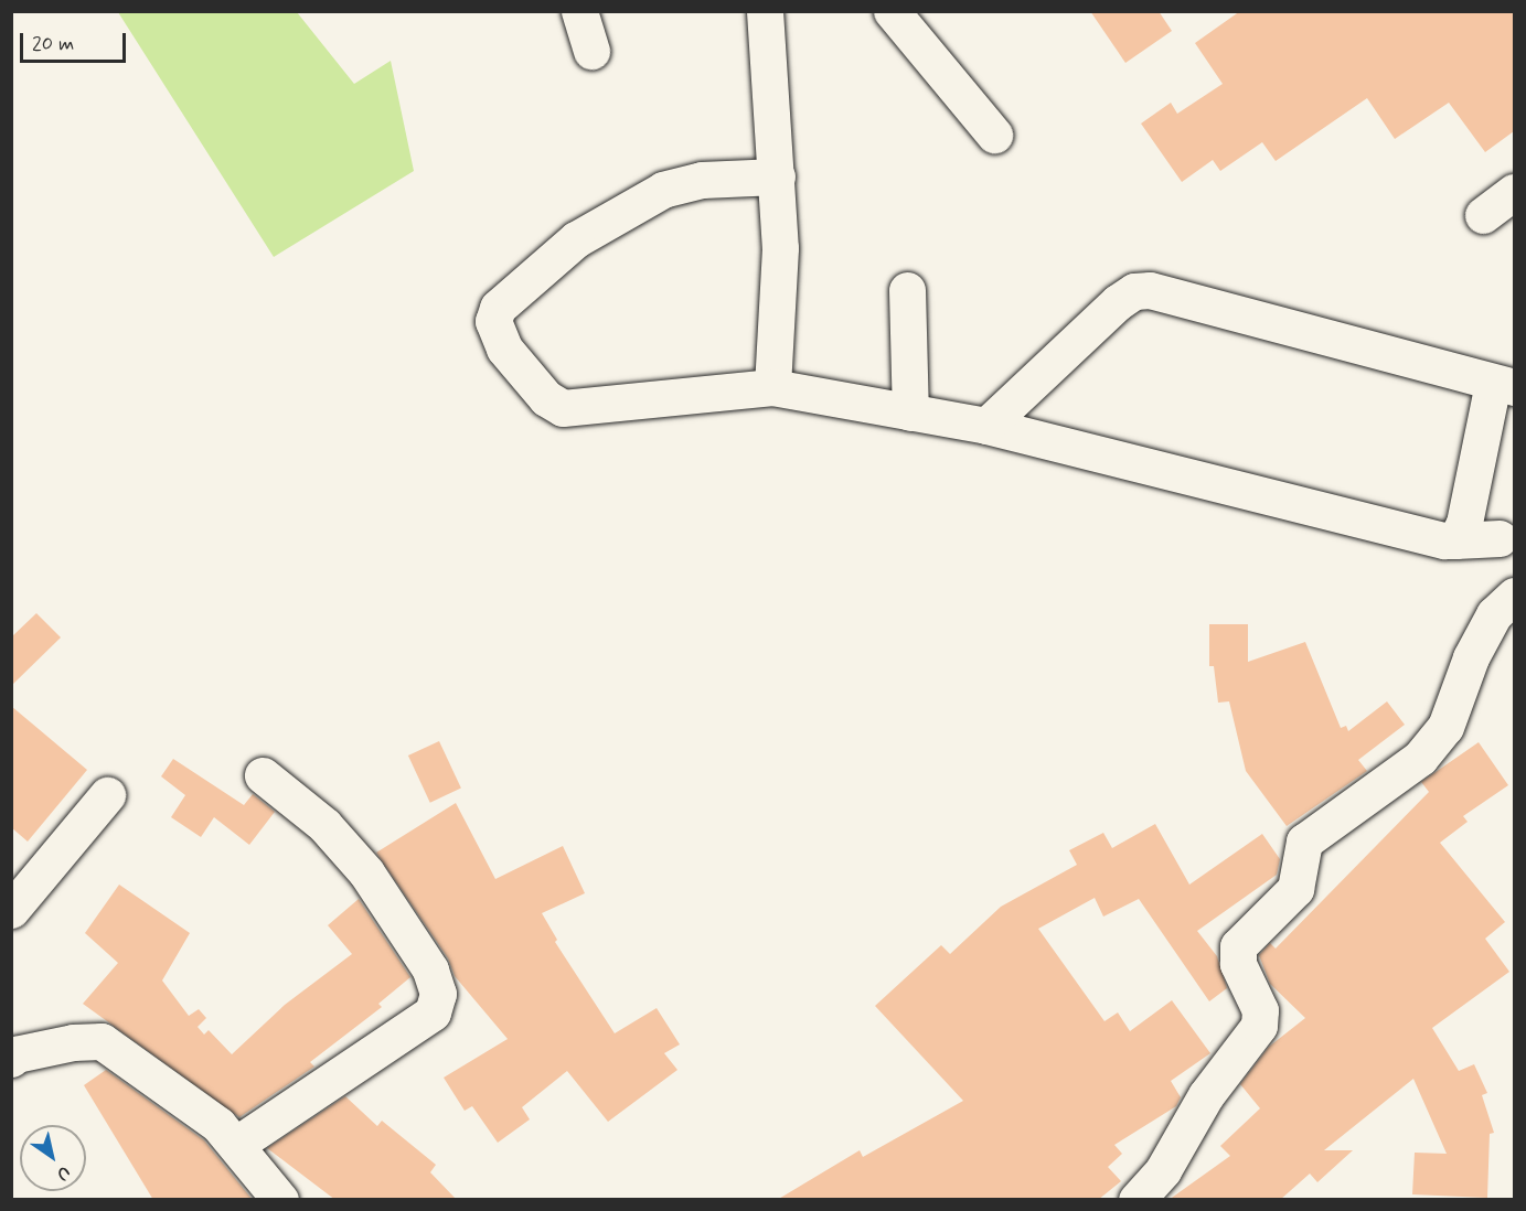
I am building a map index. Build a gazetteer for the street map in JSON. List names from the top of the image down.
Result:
{
  "scale_bar": "20 m",
  "north": "bottom right"
}
